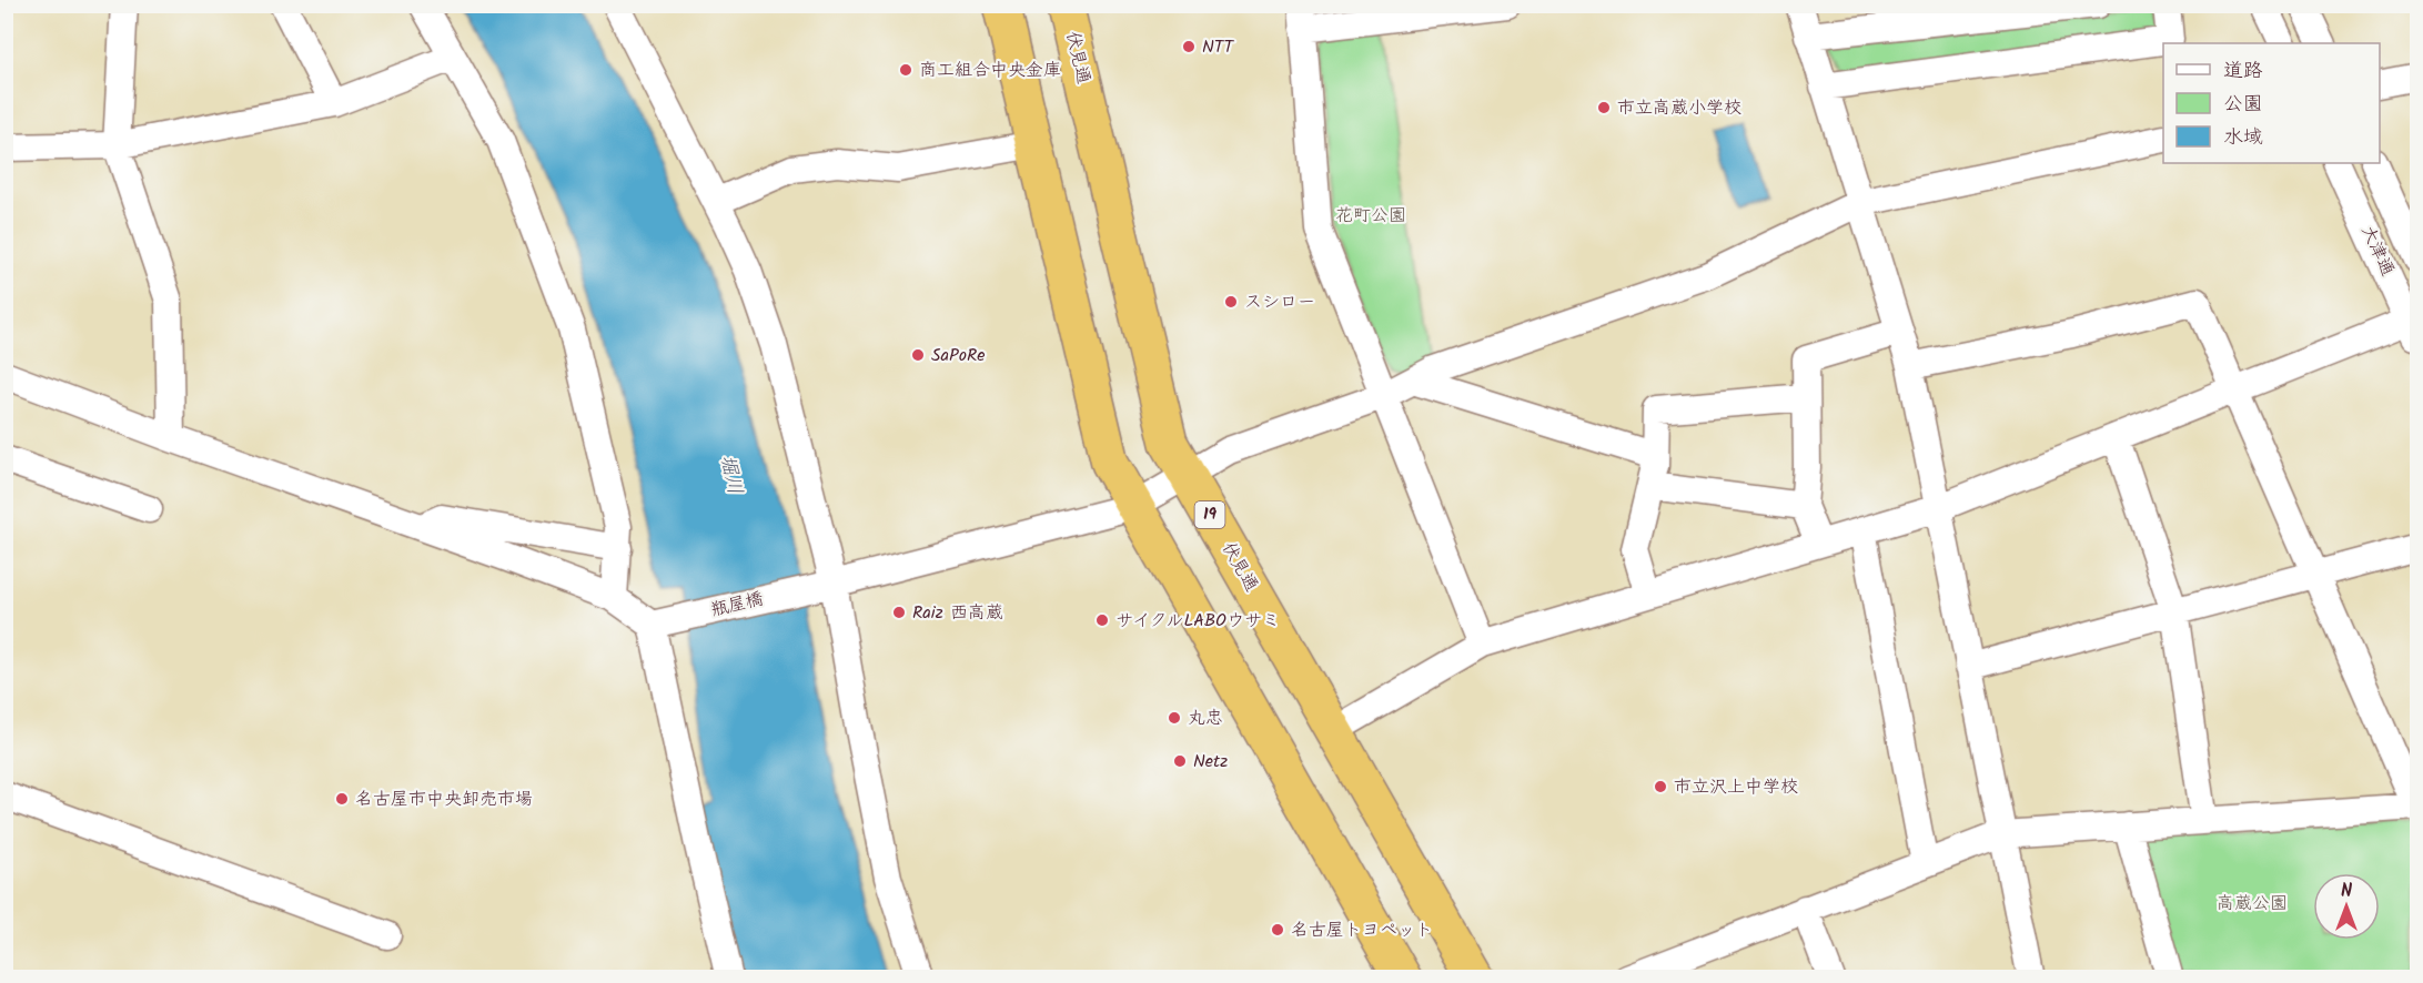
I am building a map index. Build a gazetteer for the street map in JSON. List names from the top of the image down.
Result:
{
  "streets": {
    "highway": ["伏見通", "19"],
    "street": ["大津通", "瓶屋橋"]
  },
  "crossings": [
    ["伏見通", "瓶屋橋"]
  ],
  "water": ["堀川"],
  "parks": ["花町公園", "高蔵公園"],
  "places": [
    "NTT",
    "商工組合中央金庫",
    "市立高蔵小学校",
    "スシロー",
    "SaPoRe",
    "Raiz 西高蔵",
    "サイクルLABOウサミ",
    "丸忠",
    "Netz",
    "市立沢上中学校",
    "名古屋市中央卸売市場",
    "名古屋トヨペット"
  ],
  "legend": ["道路", "公園", "水域"],
  "north": "top"
}
